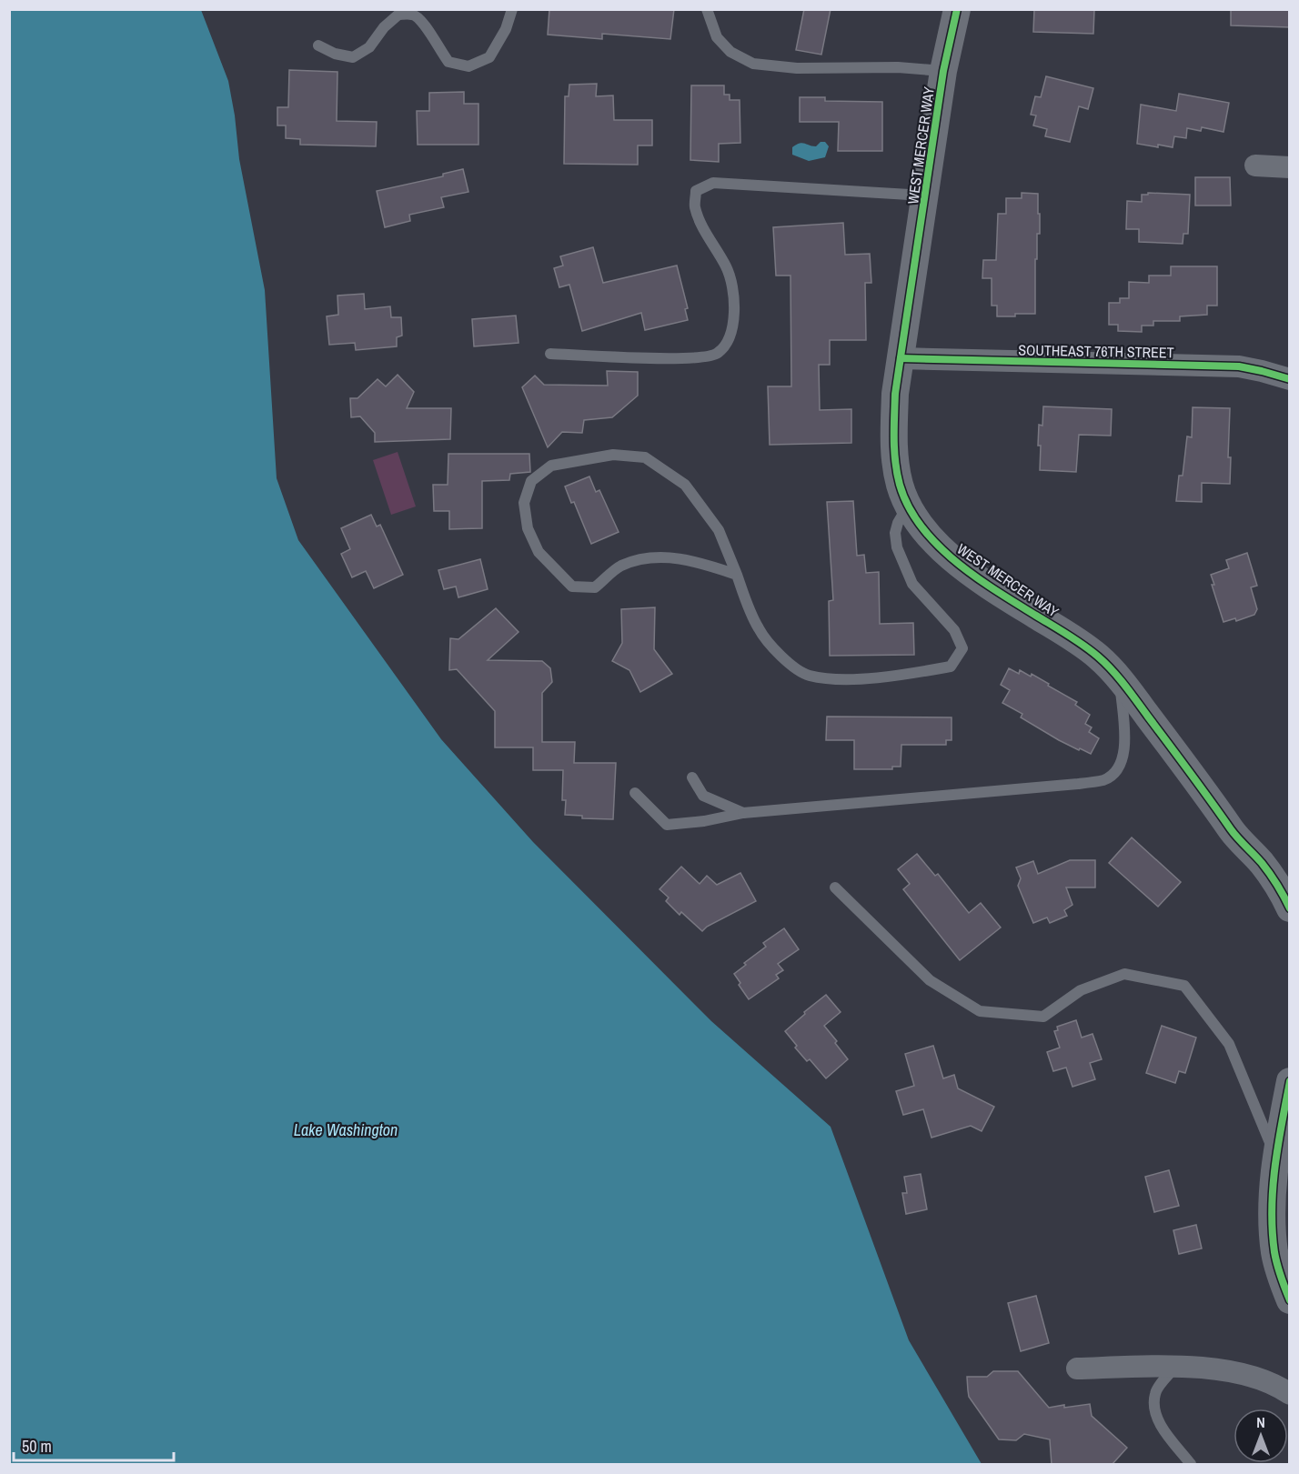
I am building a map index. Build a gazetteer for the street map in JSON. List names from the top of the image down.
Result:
{
  "streets": {
    "street": ["WEST MERCER WAY", "SOUTHEAST 76TH STREET"]
  },
  "crossings": [
    ["WEST MERCER WAY", "SOUTHEAST 76TH STREET"]
  ],
  "water": ["Lake Washington"],
  "scale_bar": "50 m",
  "north": "top"
}
